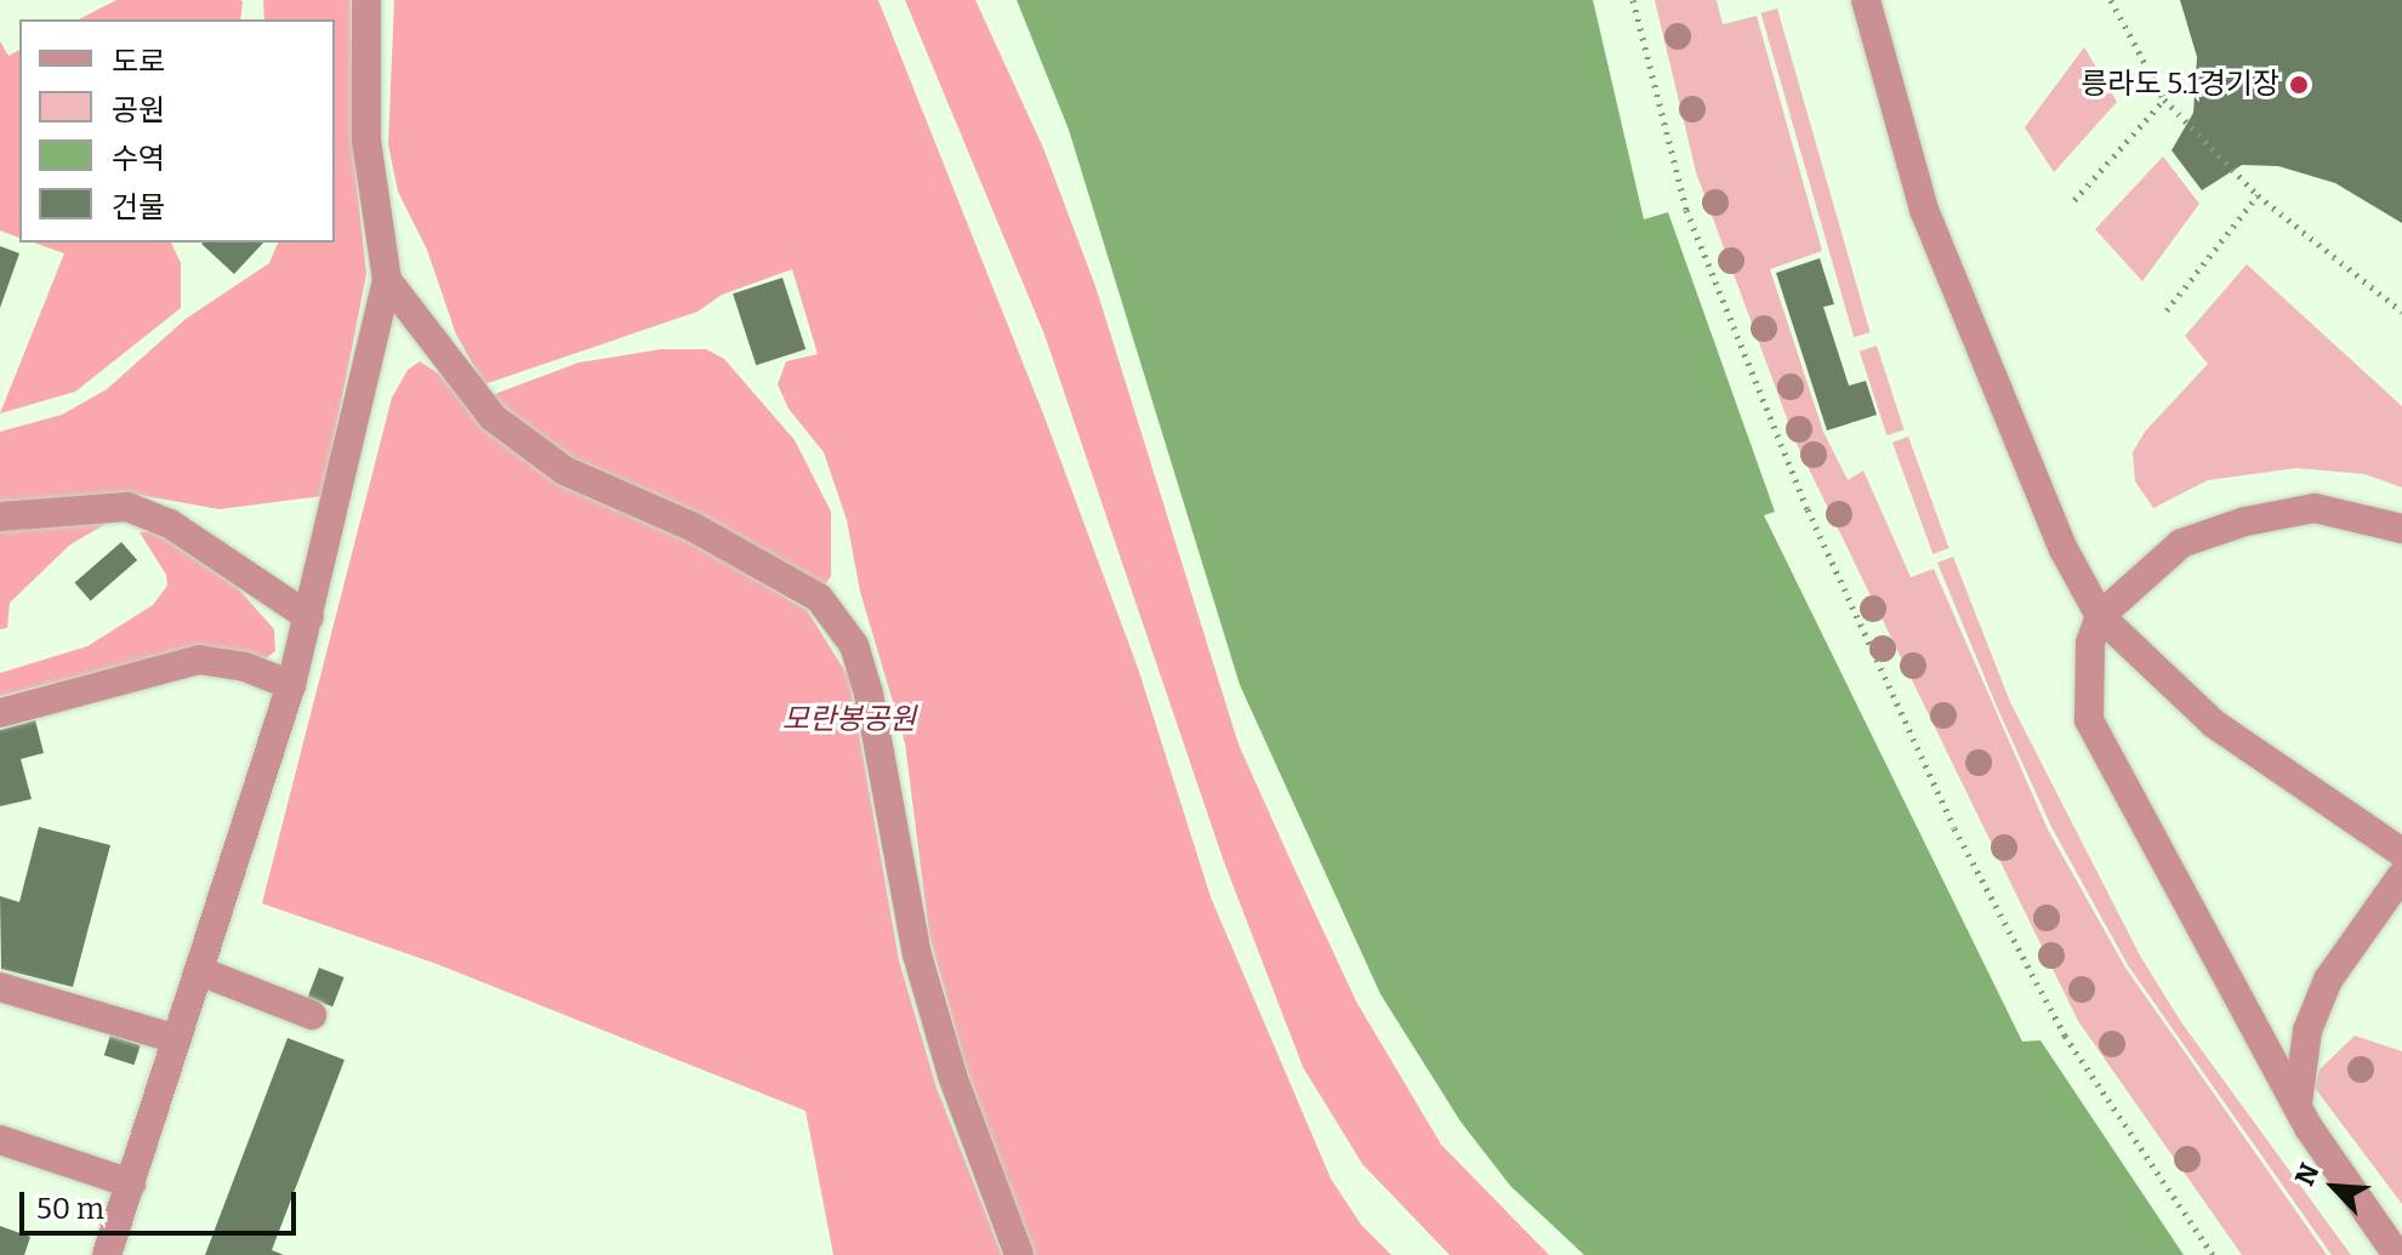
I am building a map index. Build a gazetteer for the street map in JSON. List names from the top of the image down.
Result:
{
  "parks": ["모란봉공원"],
  "places": ["릉라도 5.1경기장"],
  "legend": [
    "도로",
    "공원",
    "수역",
    "건물"
  ],
  "scale_bar": "50 m",
  "north": "top left"
}
